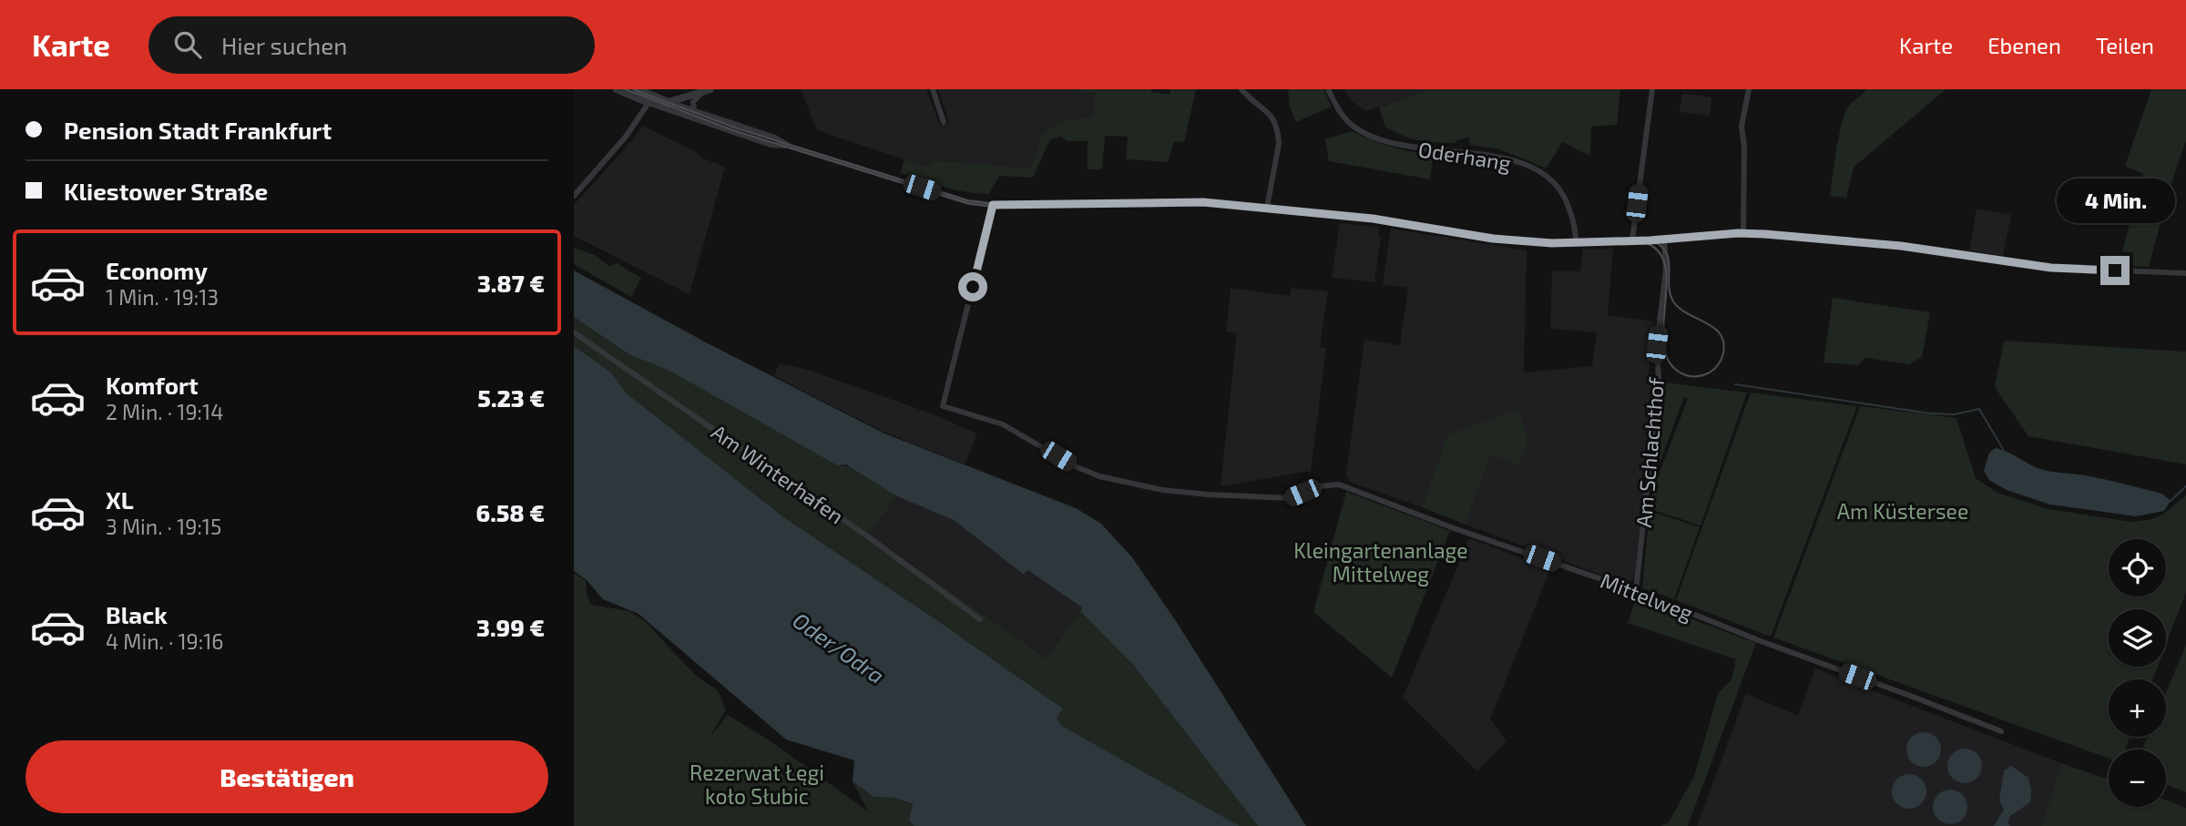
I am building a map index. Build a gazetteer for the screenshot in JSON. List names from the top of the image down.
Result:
{
  "streets": {
    "street": [
      "Oderhang",
      "Am Schlachthof",
      "Am Winterhafen",
      "Mittelweg"
    ]
  },
  "crossings": [
    ["Am Schlachthof", "Mittelweg"]
  ],
  "water": ["Oder/Odra"],
  "parks": ["Am Küstersee", "Kleingartenanlage Mittelweg", "Rezerwat Łęgi koło Słubic"],
  "page": {
    "header": "Karte",
    "search": "Hier suchen",
    "nav": ["Karte", "Ebenen", "Teilen"],
    "banner": ["Pension Stadt Frankfurt", "Kliestower Straße"],
    "bubble": "4 Min.",
    "list": [
      {
        "name": "Economy",
        "note": "1 Min. · 19:13",
        "value": "3.87 €"
      },
      {
        "name": "Komfort",
        "note": "2 Min. · 19:14",
        "value": "5.23 €"
      },
      {
        "name": "XL",
        "note": "3 Min. · 19:15",
        "value": "6.58 €"
      },
      {
        "name": "Black",
        "note": "4 Min. · 19:16",
        "value": "3.99 €"
      }
    ],
    "map_buttons": ["+", "−"],
    "buttons": "Bestätigen"
  }
}
